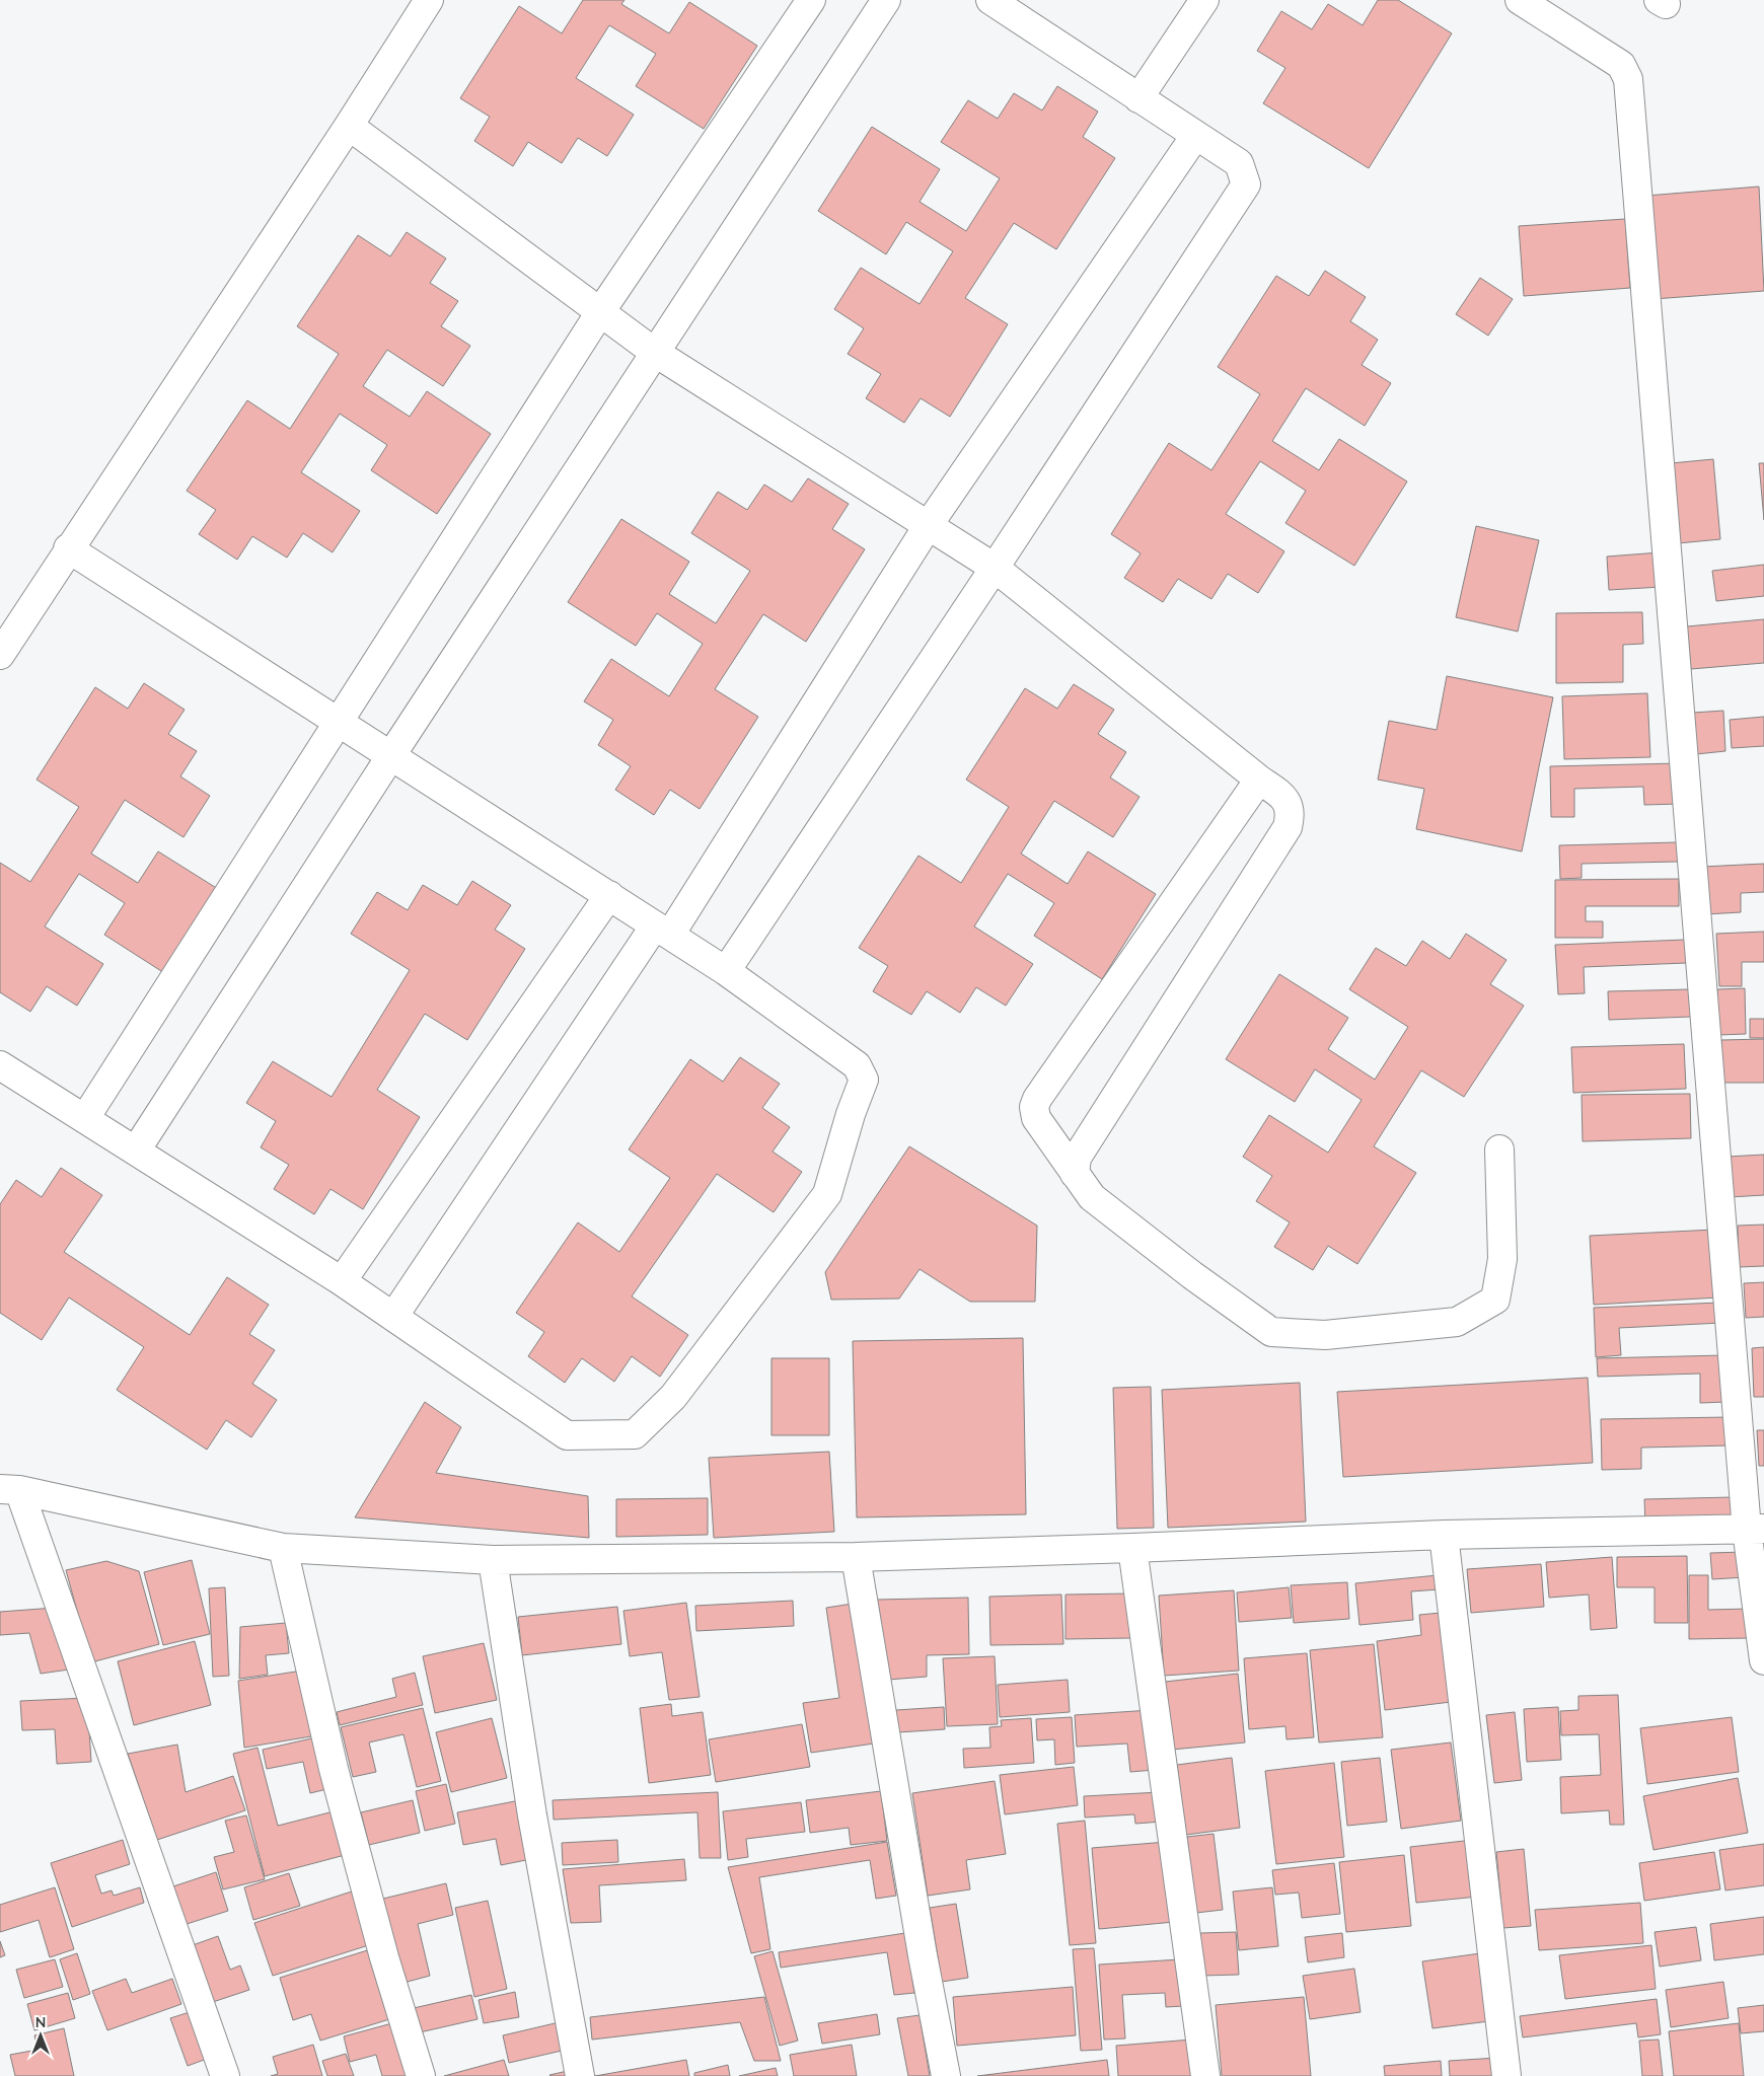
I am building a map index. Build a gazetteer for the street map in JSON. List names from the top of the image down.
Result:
{
  "north": "top"
}
